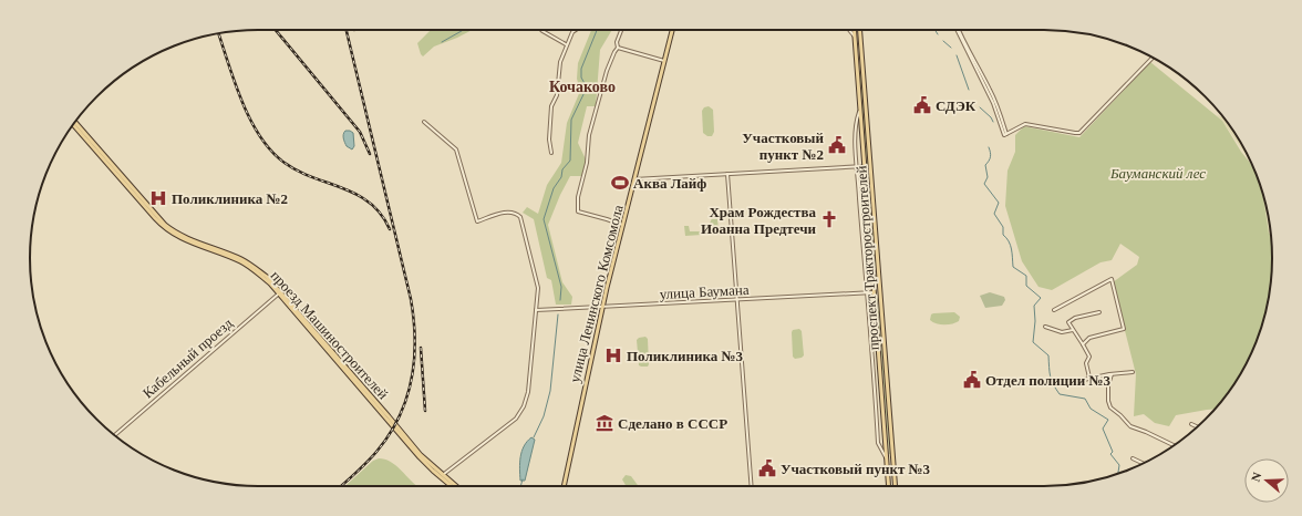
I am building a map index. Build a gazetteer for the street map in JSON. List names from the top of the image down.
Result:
{
  "streets": {
    "main road": ["проспект Тракторостроителей", "улица Ленинского Комсомола", "проезд Машиностроителей"],
    "street": ["улица Баумана", "Кабельный проезд"]
  },
  "crossings": [
    ["проспект Тракторостроителей", "улица Баумана"],
    ["улица Баумана", "улица Ленинского Комсомола"],
    ["проезд Машиностроителей", "Кабельный проезд"]
  ],
  "districts": ["Кочаково"],
  "parks": ["Бауманский лес"],
  "places": {
    "public building": [
      "СДЭК",
      "Участковый пункт №2",
      "Отдел полиции №3",
      "Участковый пункт №3"
    ],
    "sports": ["Аква Лайф"],
    "hospital": ["Поликлиника №2", "Поликлиника №3"],
    "church": ["Храм Рождества Иоанна Предтечи"],
    "museum": ["Сделано в СССР"]
  },
  "north": "left"
}
